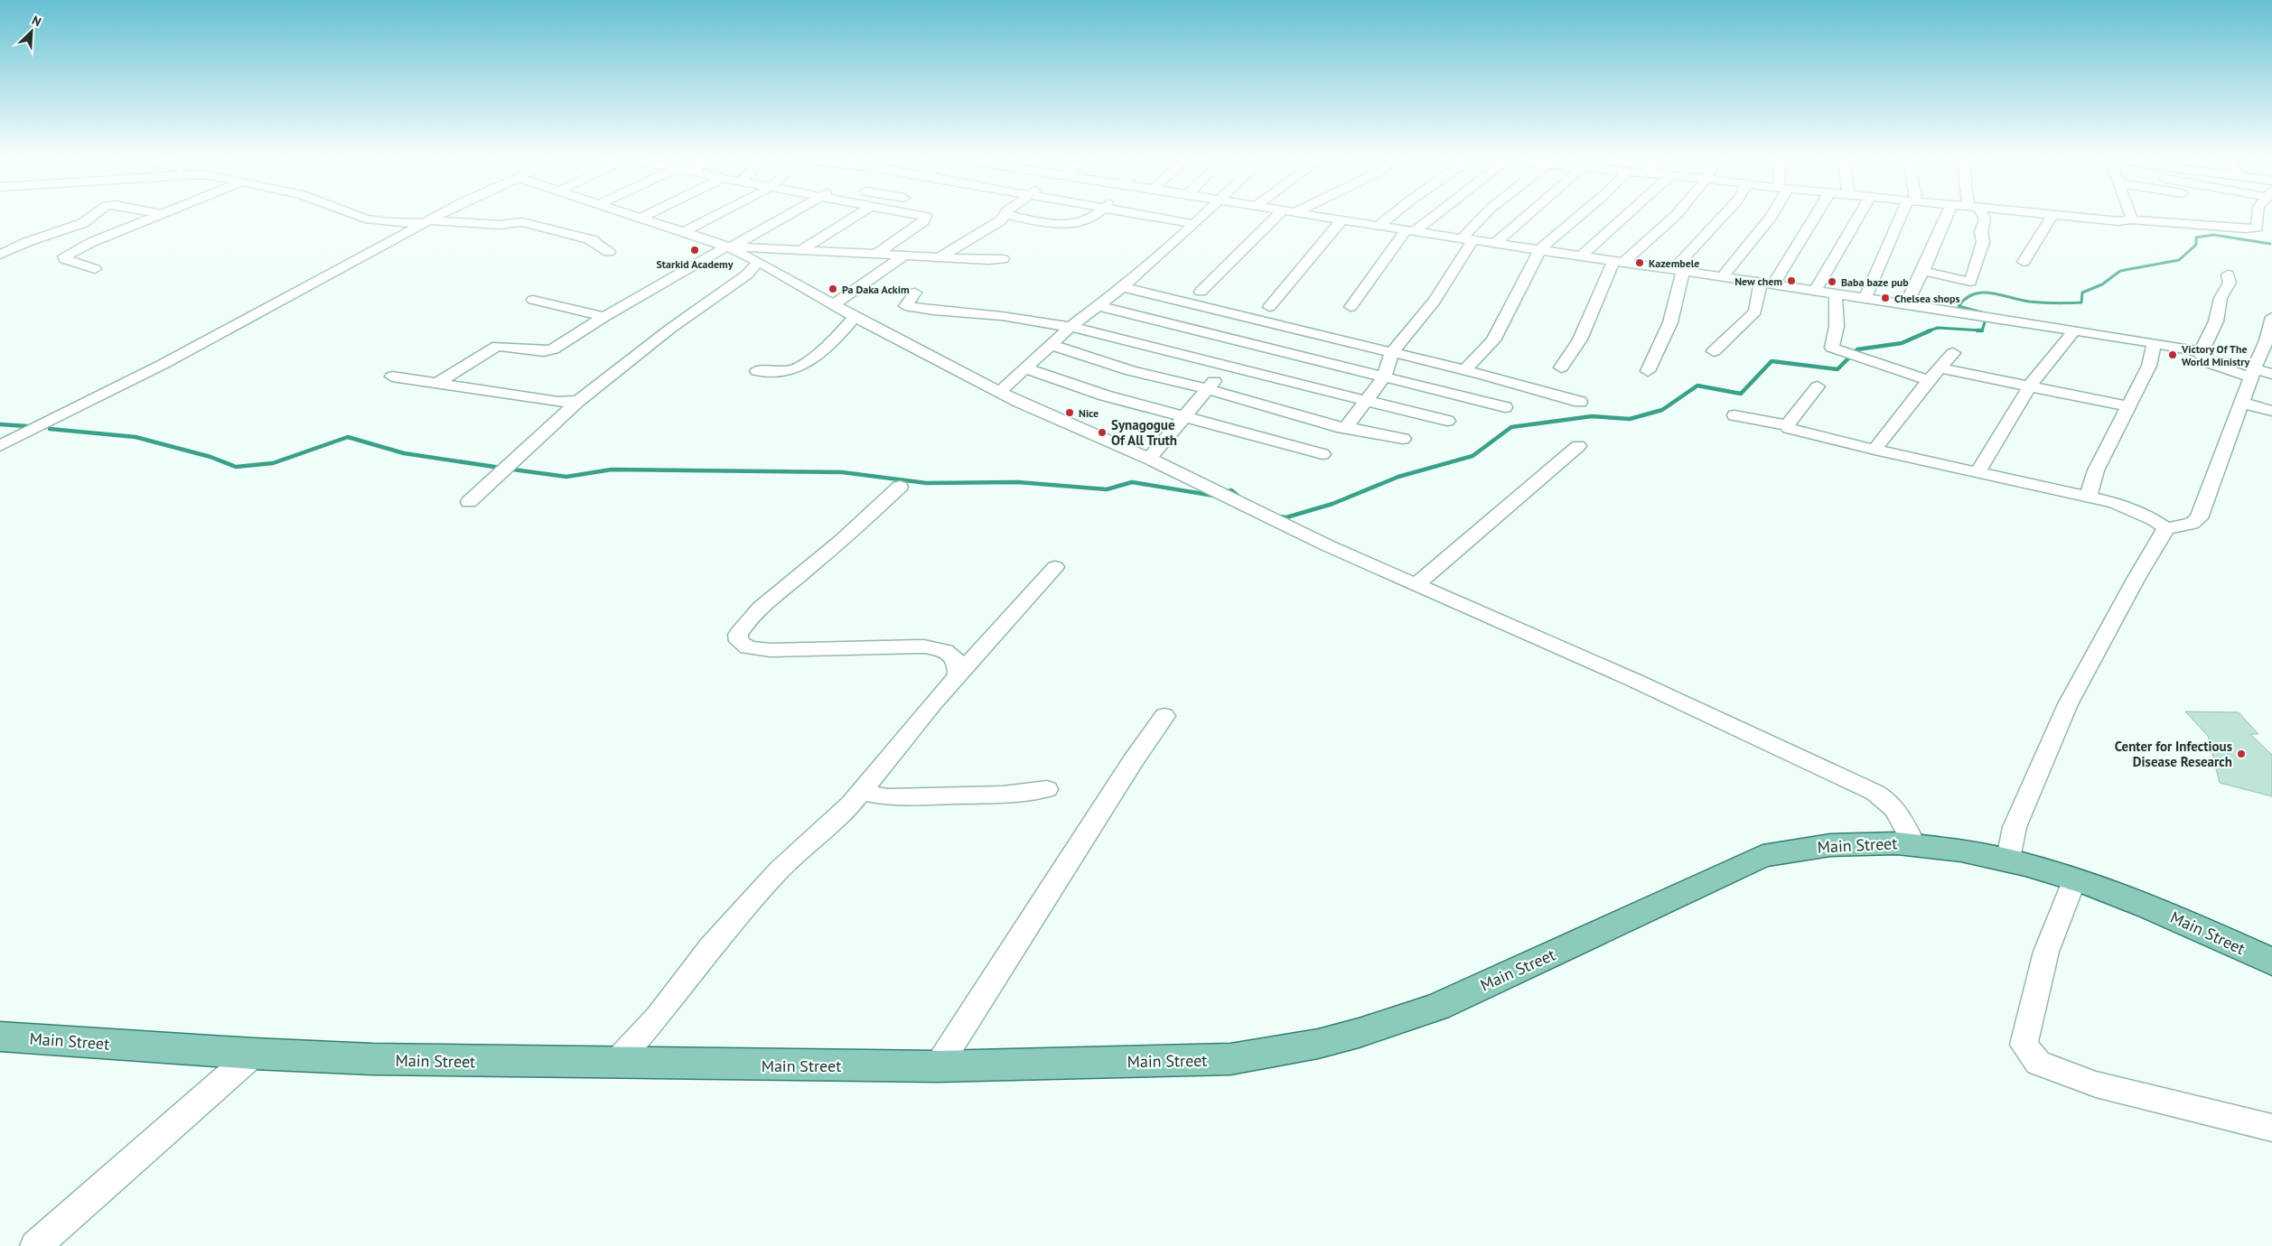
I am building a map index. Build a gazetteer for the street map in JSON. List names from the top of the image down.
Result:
{
  "streets": {
    "main road": ["Main Street"]
  },
  "places": [
    "Starkid Academy",
    "Kazembele",
    "New chem",
    "Baba baze pub",
    "Pa Daka Ackim",
    "Chelsea shops",
    "Victory Of The World Ministry",
    "Nice",
    "Synagogue Of All Truth",
    "Center for Infectious Disease Research"
  ],
  "north": "top right"
}
